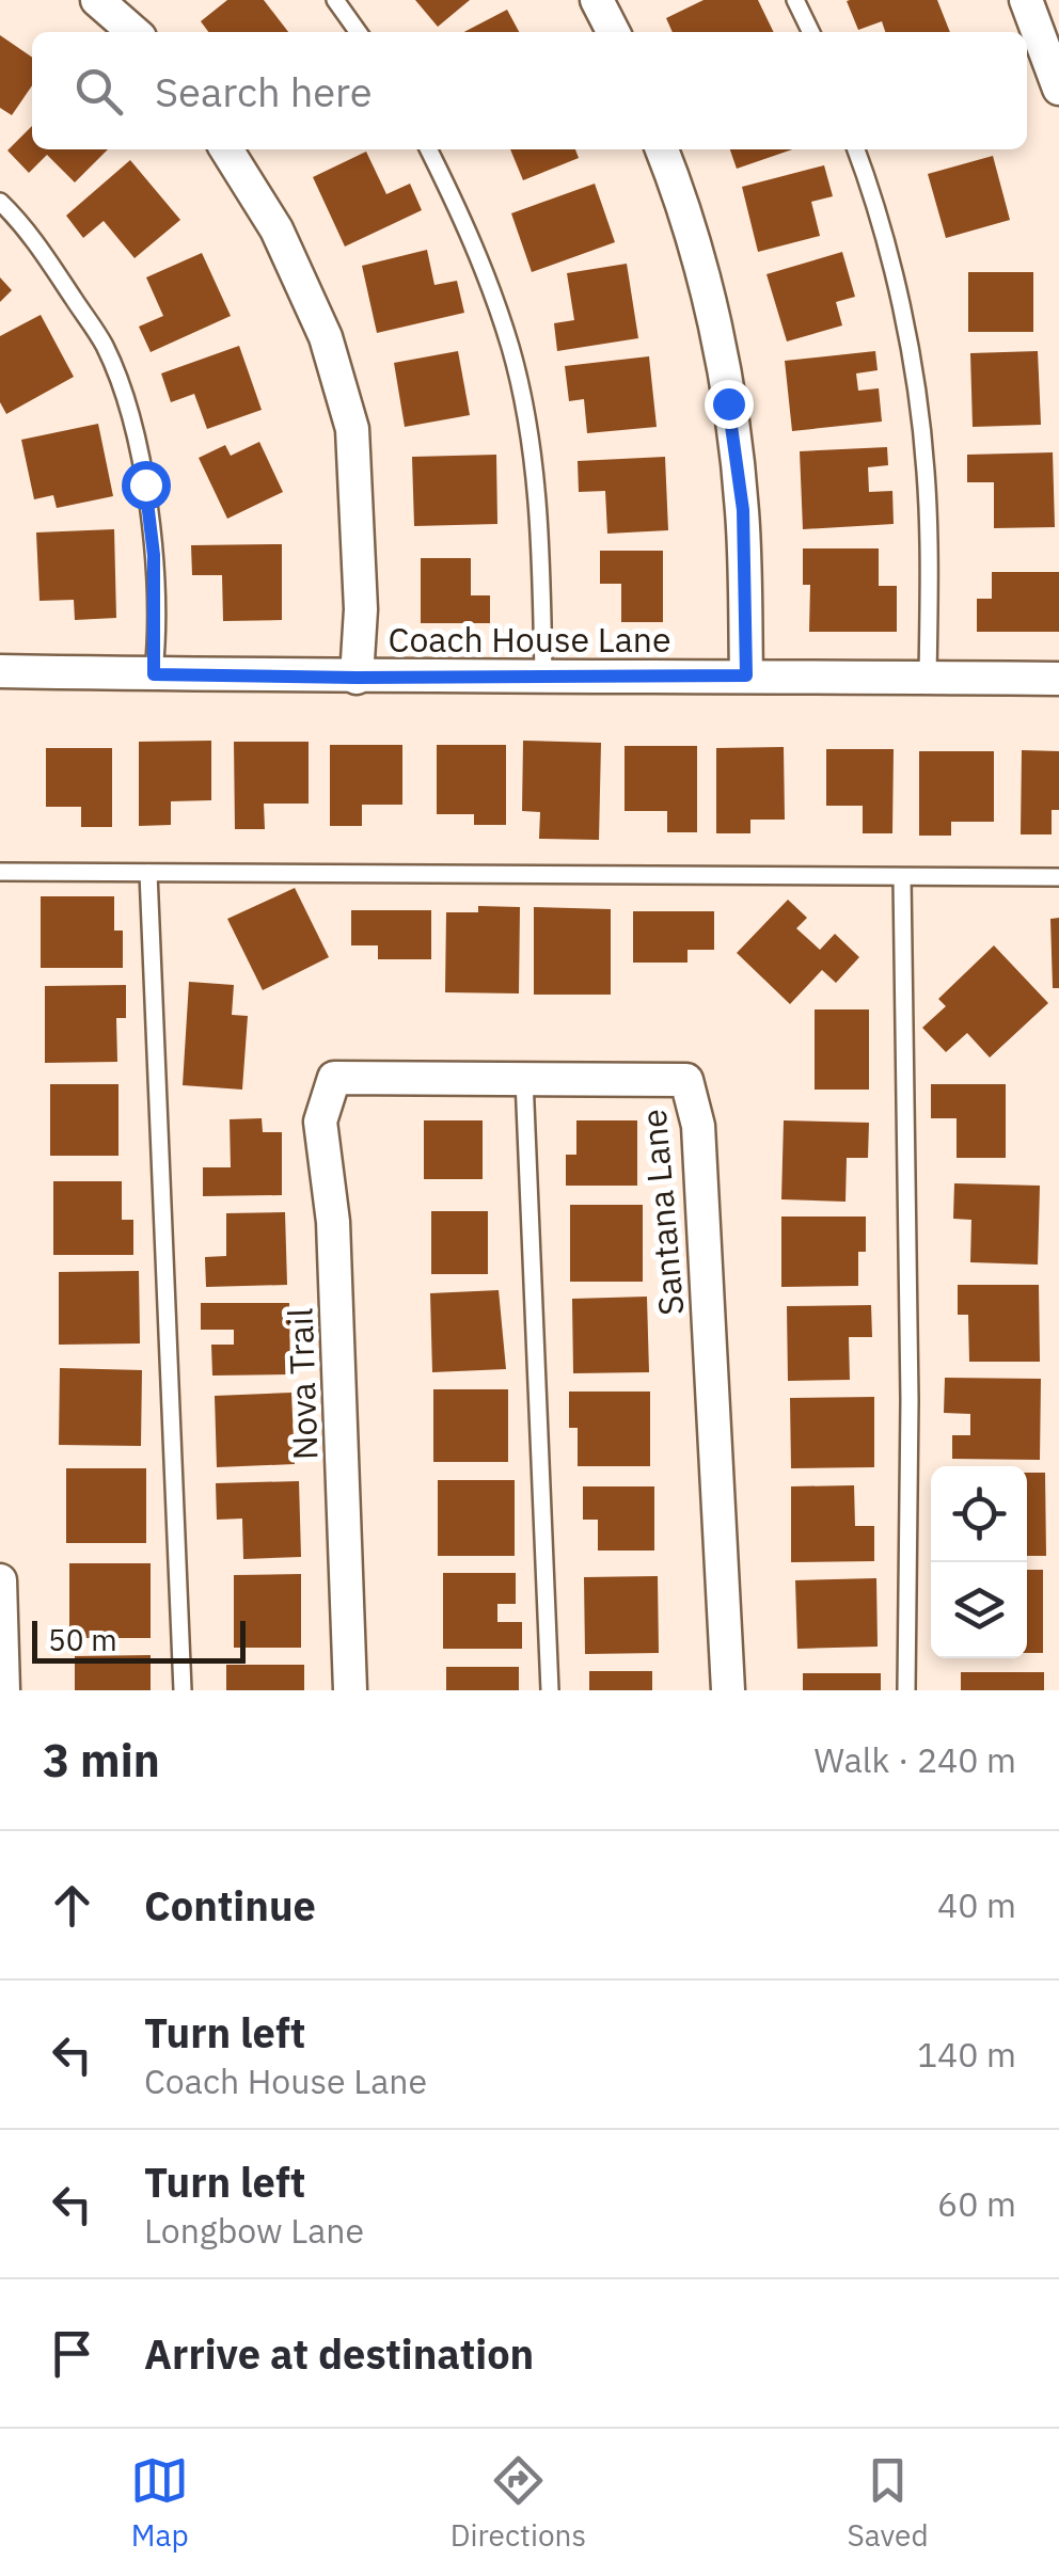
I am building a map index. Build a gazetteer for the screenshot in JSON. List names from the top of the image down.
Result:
{
  "streets": {
    "street": ["Coach House Lane", "Santana Lane", "Nova Trail"]
  },
  "crossings": [
    ["Santana Lane", "Nova Trail"]
  ],
  "scale_bar": "50 m",
  "page": {
    "search": "Search here",
    "scale": "50 m",
    "heading": ["3 min", "Walk · 240 m"],
    "list": [
      ["Continue", "40 m"],
      ["Turn left", "Coach House Lane", "140 m"],
      ["Turn left", "Longbow Lane", "60 m"],
      "Arrive at destination"
    ],
    "nav": ["Map", "Directions", "Saved"]
  }
}
